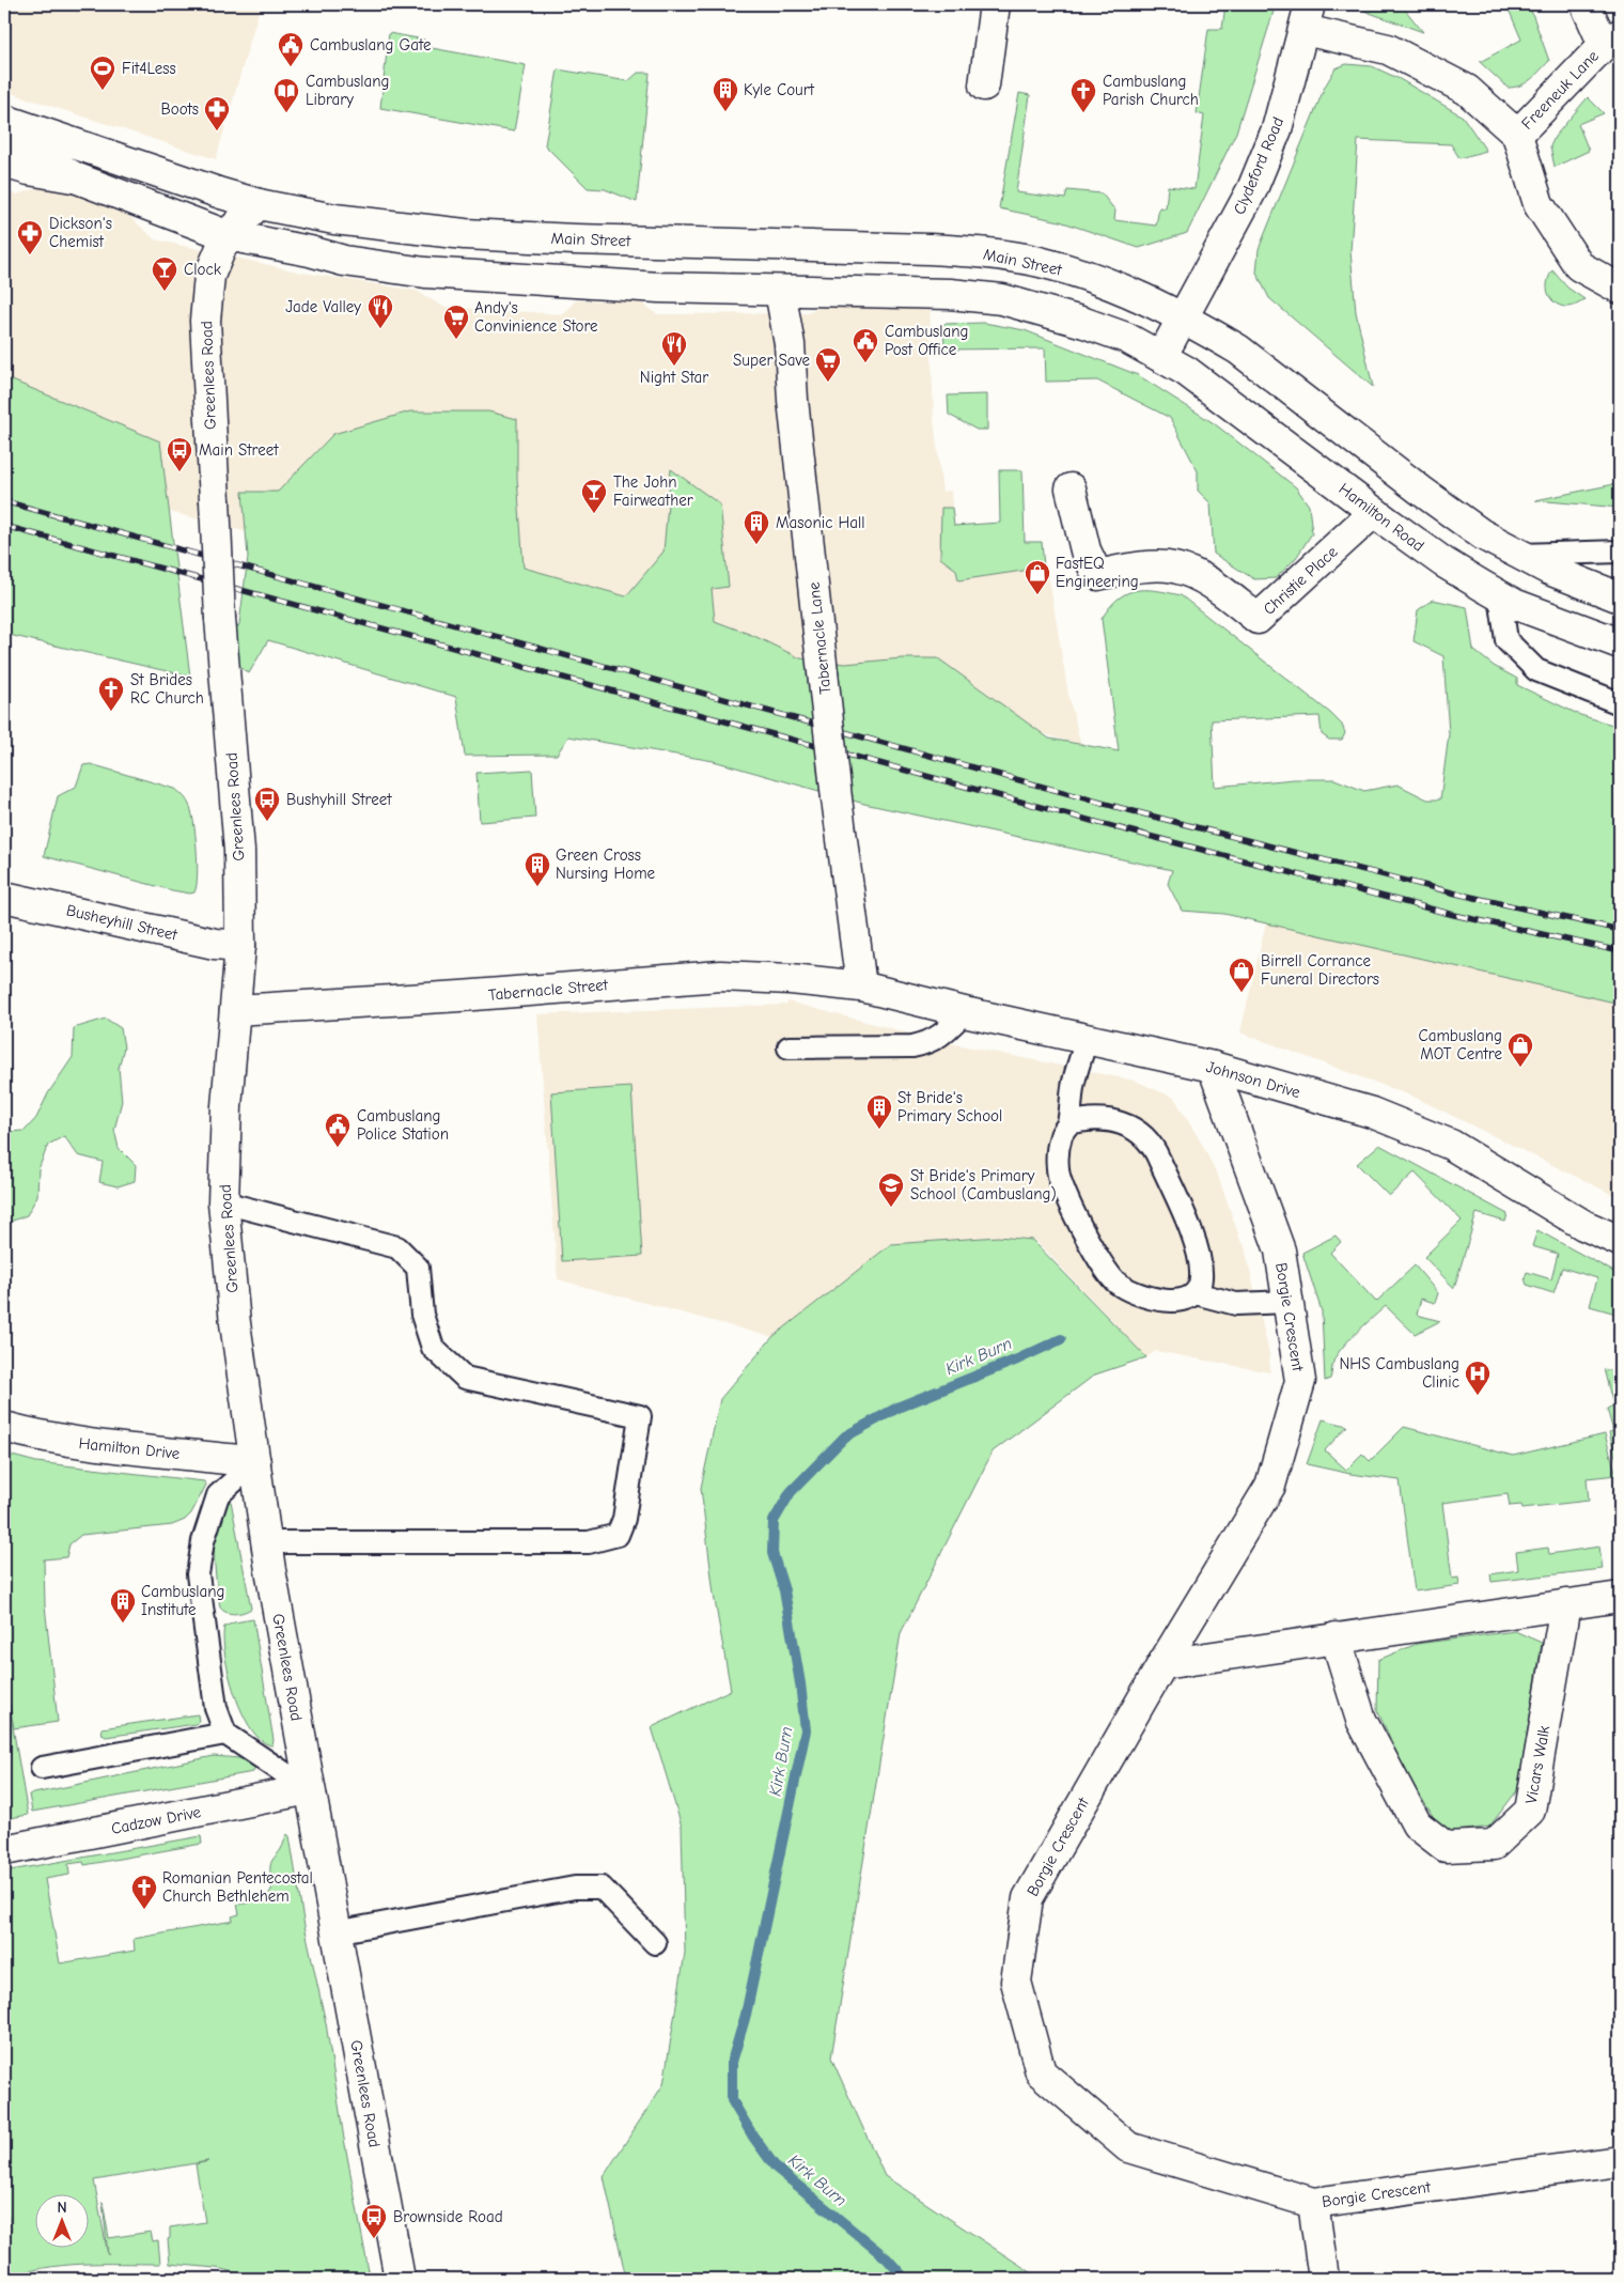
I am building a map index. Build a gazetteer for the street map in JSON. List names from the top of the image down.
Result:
{
  "streets": {
    "street": [
      "Freeneuk Lane",
      "Clydeford Road",
      "Main Street",
      "Greenlees Road",
      "Hamilton Road",
      "Christie Place",
      "Tabernacle Lane",
      "Busheyhill Street",
      "Tabernacle Street",
      "Johnson Drive",
      "Borgie Crescent",
      "Hamilton Drive",
      "Vicars Walk",
      "Cadzow Drive"
    ]
  },
  "crossings": [
    ["Clydeford Road", "Main Street"],
    ["Clydeford Road", "Hamilton Road"],
    ["Main Street", "Greenlees Road"],
    ["Greenlees Road", "Busheyhill Street"],
    ["Greenlees Road", "Tabernacle Street"],
    ["Greenlees Road", "Hamilton Drive"],
    ["Greenlees Road", "Cadzow Drive"],
    ["Hamilton Road", "Christie Place"],
    ["Tabernacle Lane", "Tabernacle Street"],
    ["Tabernacle Lane", "Johnson Drive"],
    ["Tabernacle Street", "Johnson Drive"],
    ["Johnson Drive", "Borgie Crescent"]
  ],
  "water": ["Kirk Burn"],
  "places": {
    "public building": ["Cambuslang Gate", "Cambuslang Post Office", "Cambuslang Police Station"],
    "sports": ["Fit4Less"],
    "building": [
      "Kyle Court",
      "Masonic Hall",
      "Green Cross Nursing Home",
      "St Bride's Primary School",
      "Cambuslang Institute"
    ],
    "library": ["Cambuslang Library"],
    "church": ["Cambuslang Parish Church", "St Brides RC Church", "Romanian Pentecostal Church Bethlehem"],
    "pharmacy": ["Boots", "Dickson's Chemist"],
    "bar": ["Clock", "The John Fairweather"],
    "restaurant": ["Jade Valley", "Night Star"],
    "supermarket": ["Andy's Convinience Store", "Super Save"],
    "bus stop": ["Main Street", "Bushyhill Street", "Brownside Road"],
    "shop": ["FastEQ Engineering", "Birrell Corrance Funeral Directors", "Cambuslang MOT Centre"],
    "school or university": ["St Bride's Primary School (Cambuslang)"],
    "hospital": ["NHS Cambuslang Clinic"]
  },
  "north": "top"
}
